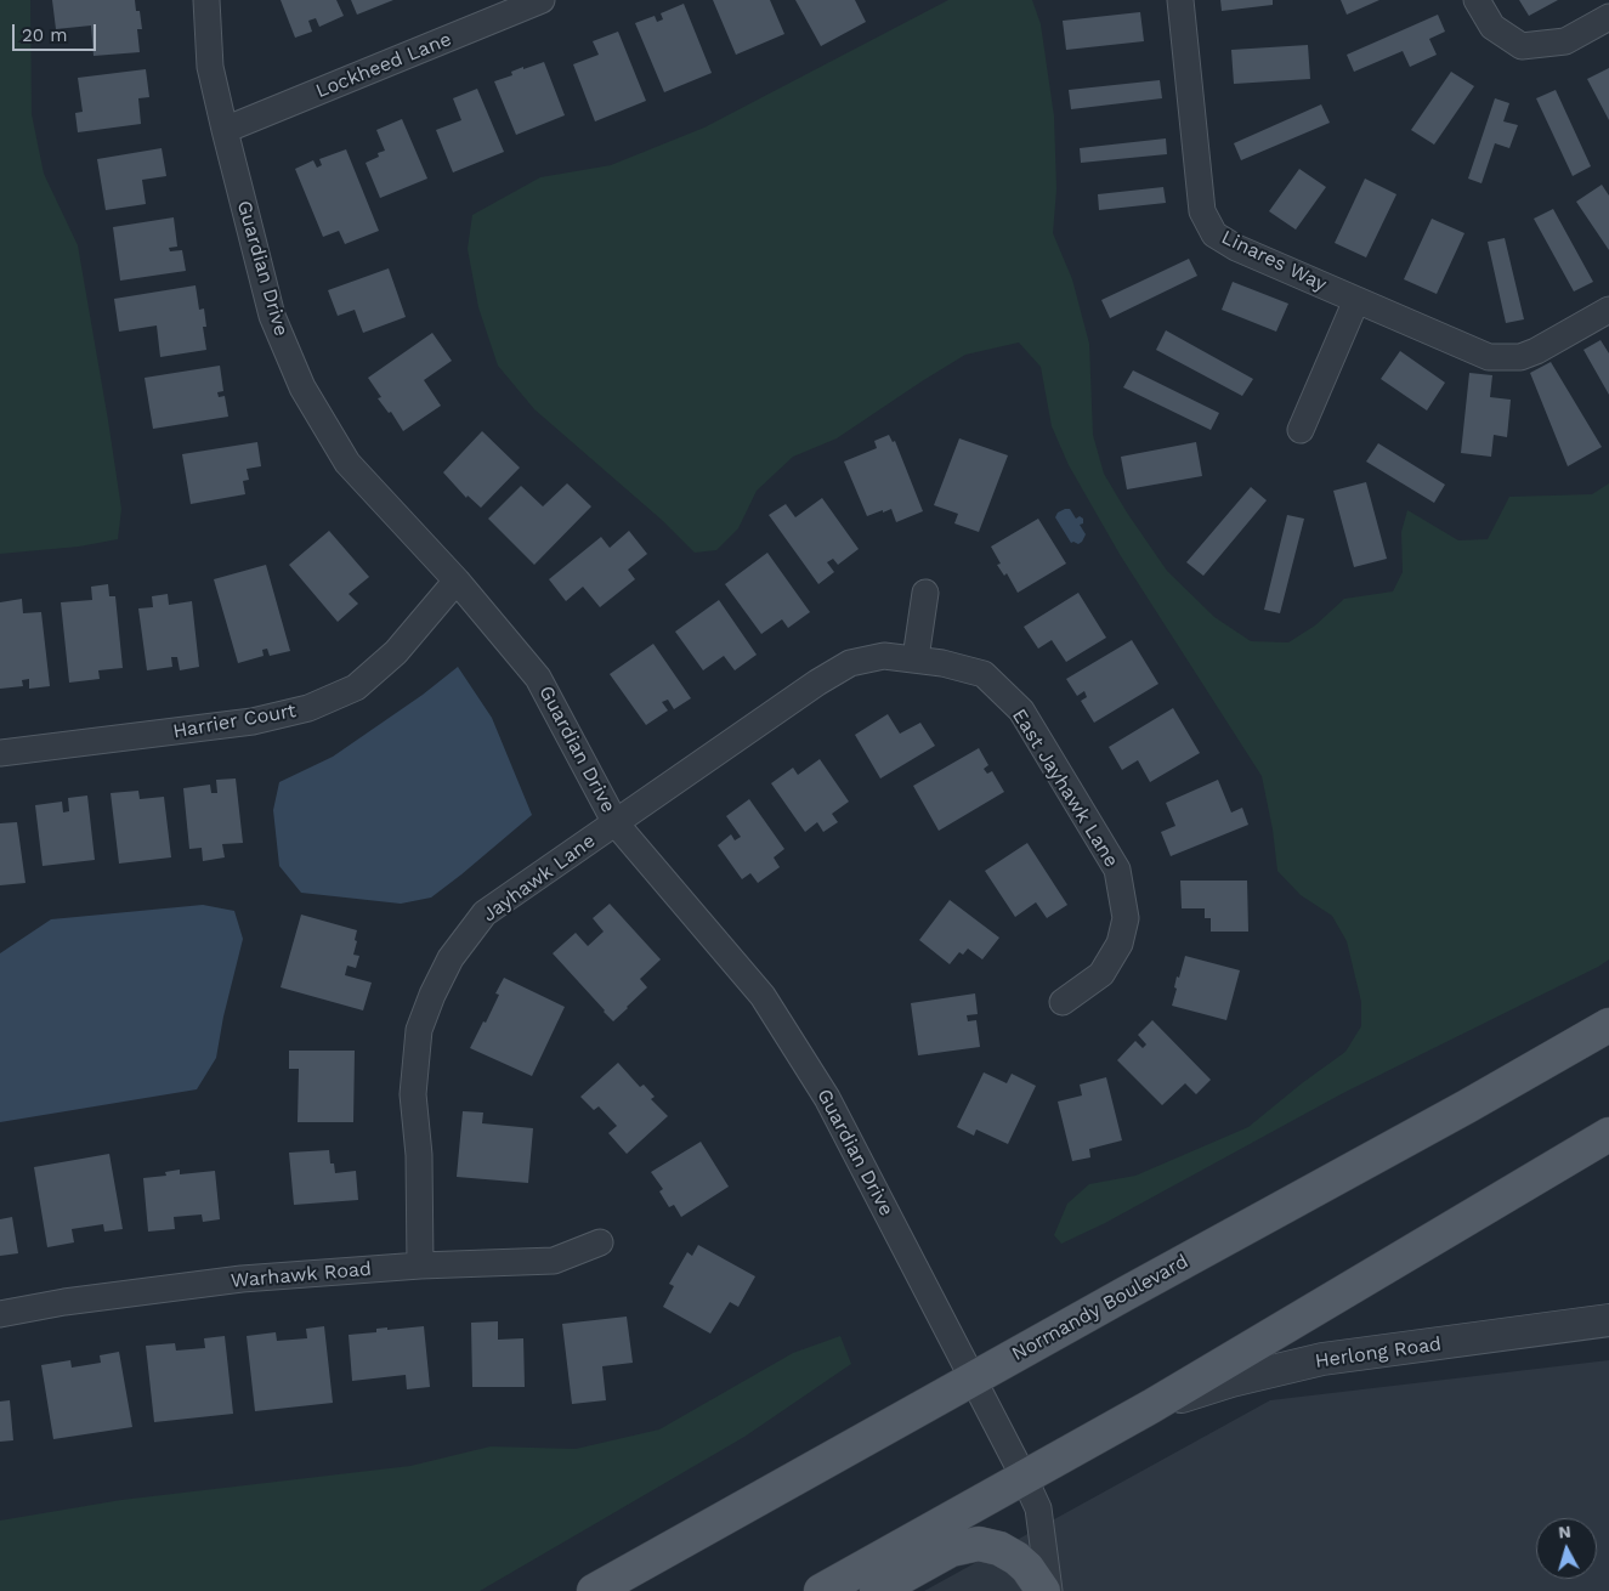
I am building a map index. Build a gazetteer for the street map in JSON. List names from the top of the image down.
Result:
{
  "streets": {
    "main road": ["Normandy Boulevard"],
    "street": [
      "Lockheed Lane",
      "Linares Way",
      "Guardian Drive",
      "Harrier Court",
      "East Jayhawk Lane",
      "Jayhawk Lane",
      "Warhawk Road",
      "Herlong Road"
    ]
  },
  "crossings": [
    ["Lockheed Lane", "Guardian Drive"],
    ["Guardian Drive", "Harrier Court"],
    ["Guardian Drive", "Jayhawk Lane"],
    ["Guardian Drive", "Normandy Boulevard"],
    ["East Jayhawk Lane", "Jayhawk Lane"],
    ["Jayhawk Lane", "Warhawk Road"]
  ],
  "scale_bar": "20 m",
  "north": "top"
}
